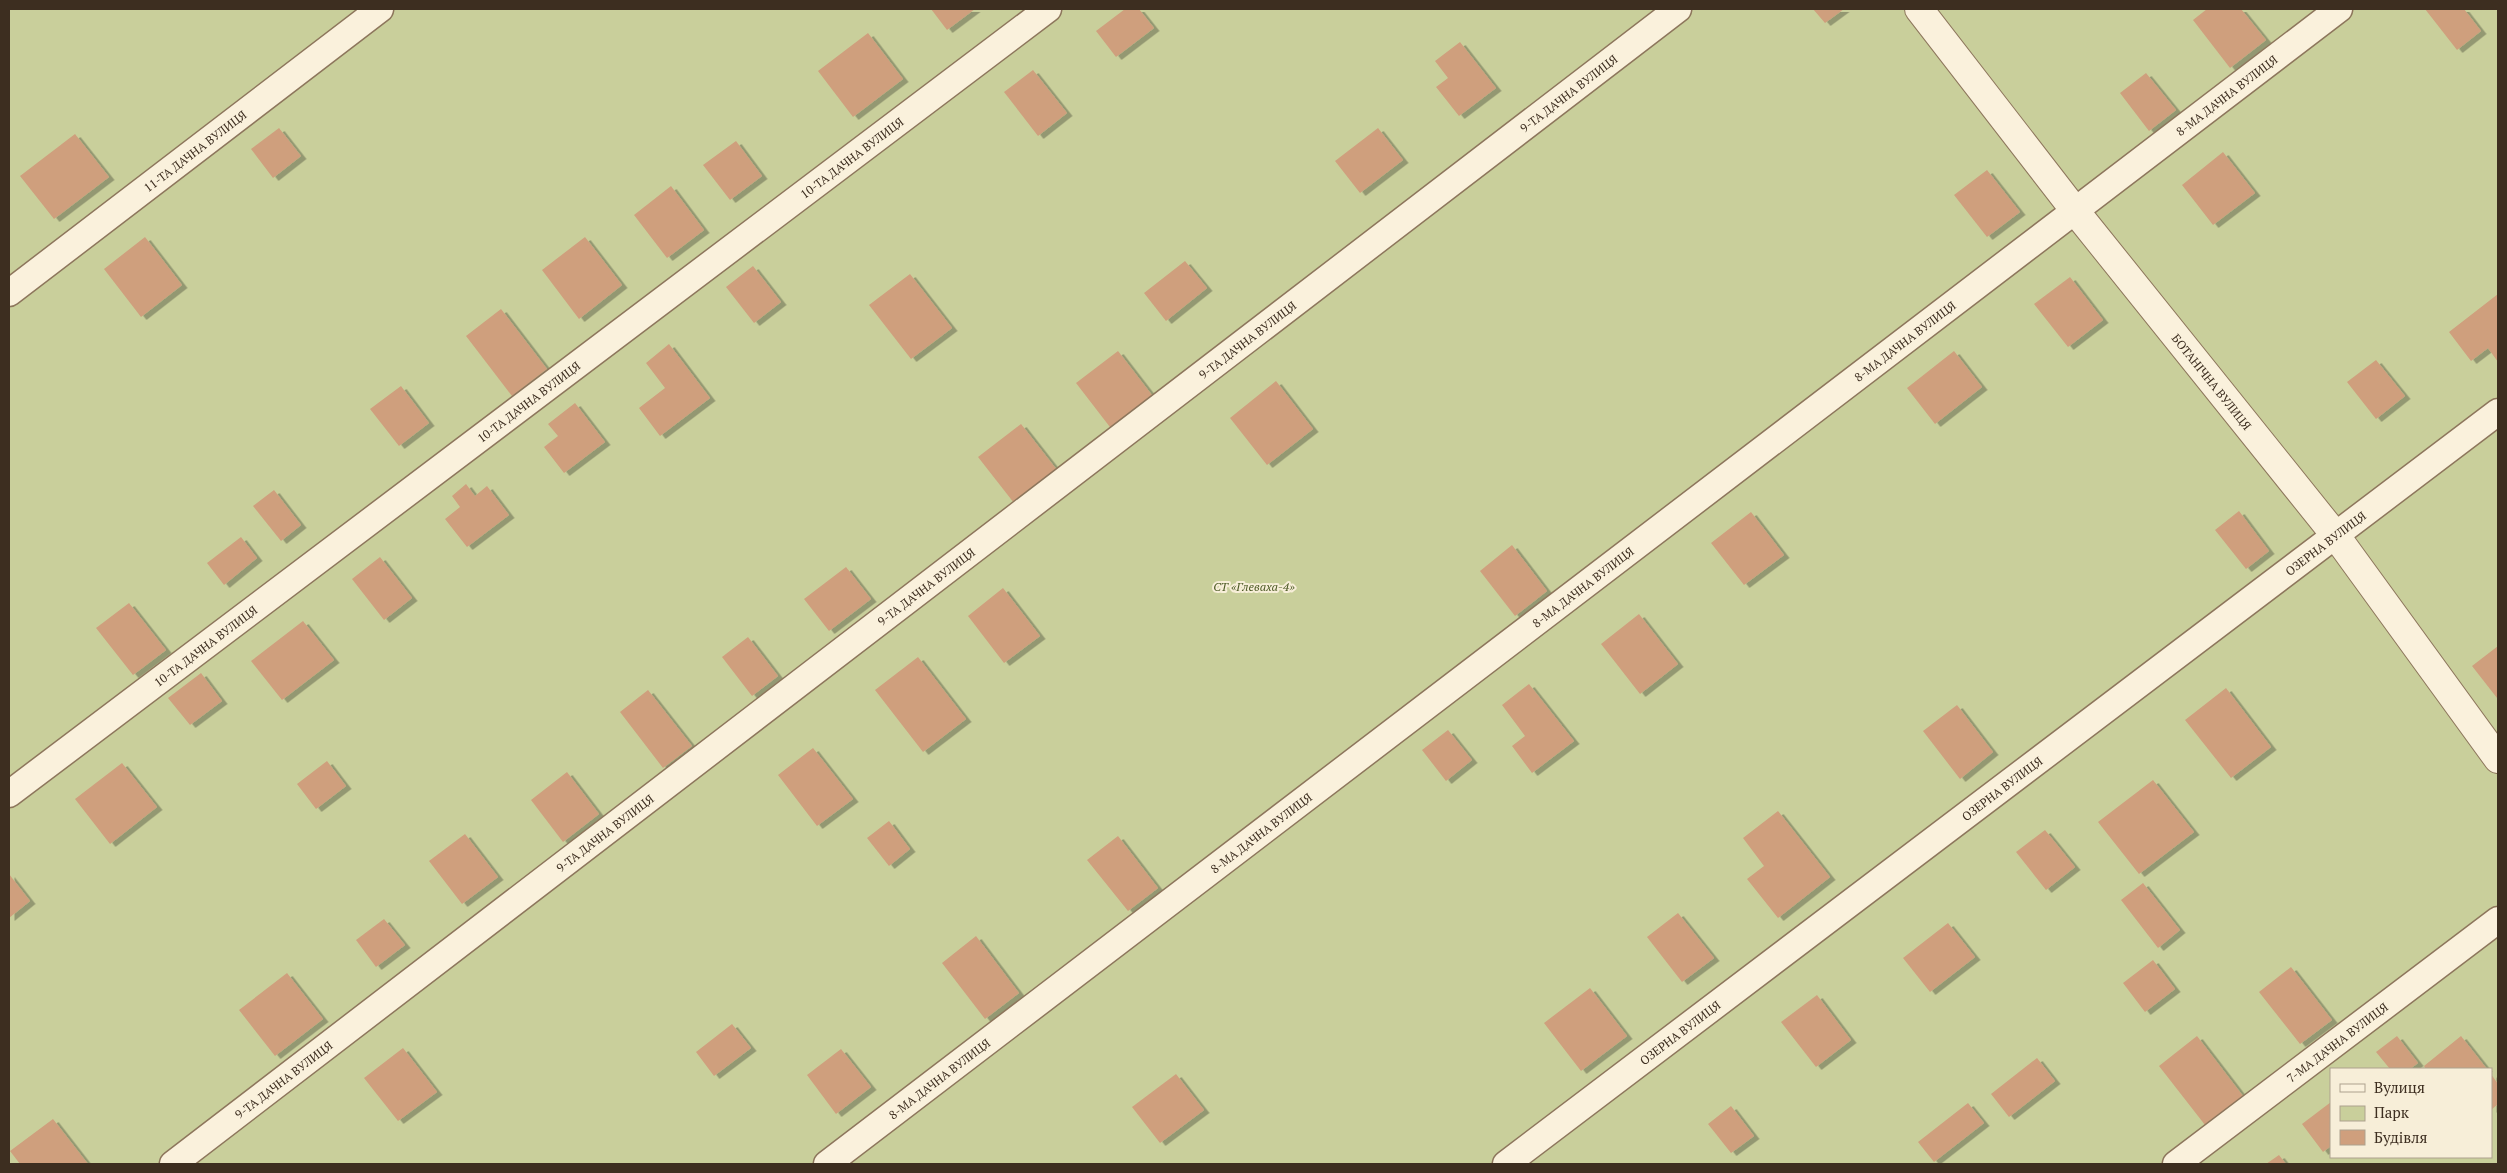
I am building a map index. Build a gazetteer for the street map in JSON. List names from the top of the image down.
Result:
{
  "streets": {
    "street": ["БОТАНІЧНА ВУЛИЦЯ"],
    "lane": [
      "9-ТА ДАЧНА ВУЛИЦЯ",
      "8-МА ДАЧНА ВУЛИЦЯ",
      "11-ТА ДАЧНА ВУЛИЦЯ",
      "10-ТА ДАЧНА ВУЛИЦЯ",
      "ОЗЕРНА ВУЛИЦЯ",
      "7-МА ДАЧНА ВУЛИЦЯ"
    ]
  },
  "crossings": [
    ["8-МА ДАЧНА ВУЛИЦЯ", "БОТАНІЧНА ВУЛИЦЯ"],
    ["БОТАНІЧНА ВУЛИЦЯ", "ОЗЕРНА ВУЛИЦЯ"]
  ],
  "parks": ["СТ «Глеваха-4»"],
  "legend": ["Вулиця", "Парк", "Будівля"]
}
